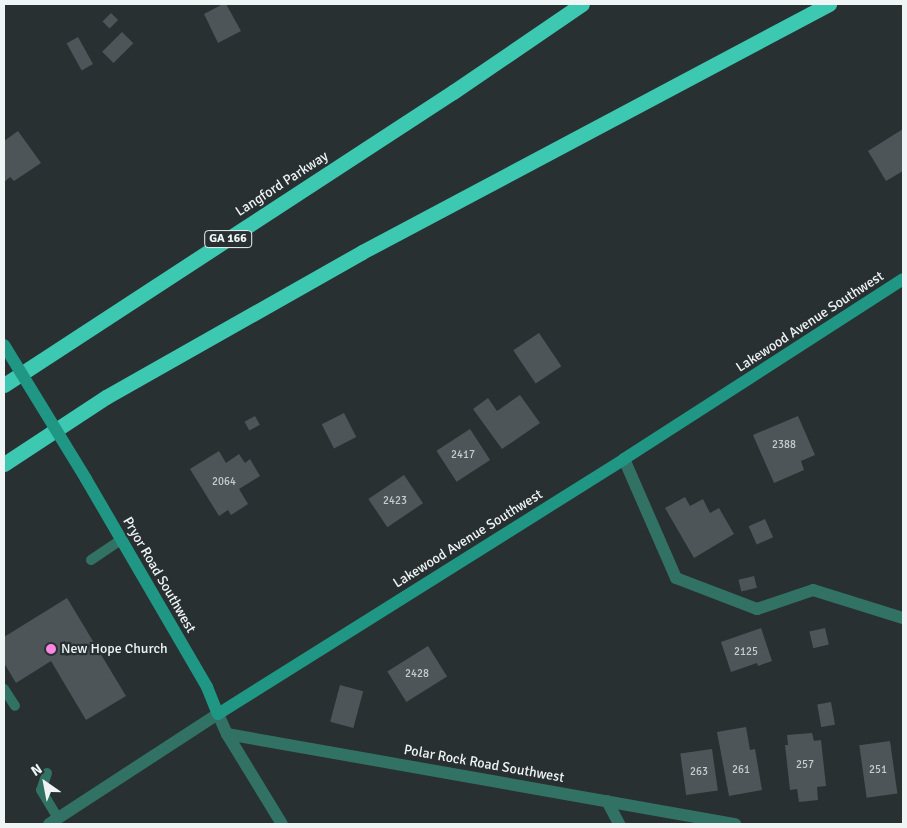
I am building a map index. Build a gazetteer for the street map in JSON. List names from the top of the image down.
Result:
{
  "streets": {
    "highway": ["Langford Parkway", "GA 166"],
    "street": ["Lakewood Avenue Southwest", "Pryor Road Southwest", "Polar Rock Road Southwest"]
  },
  "crossings": [
    ["Lakewood Avenue Southwest", "Pryor Road Southwest"],
    ["Pryor Road Southwest", "Polar Rock Road Southwest"]
  ],
  "places": ["New Hope Church"],
  "house_numbers": [
    "2388",
    "2417",
    "2064",
    "2423",
    "2125",
    "2428",
    "257",
    "261",
    "251",
    "263"
  ],
  "north": "top left"
}
